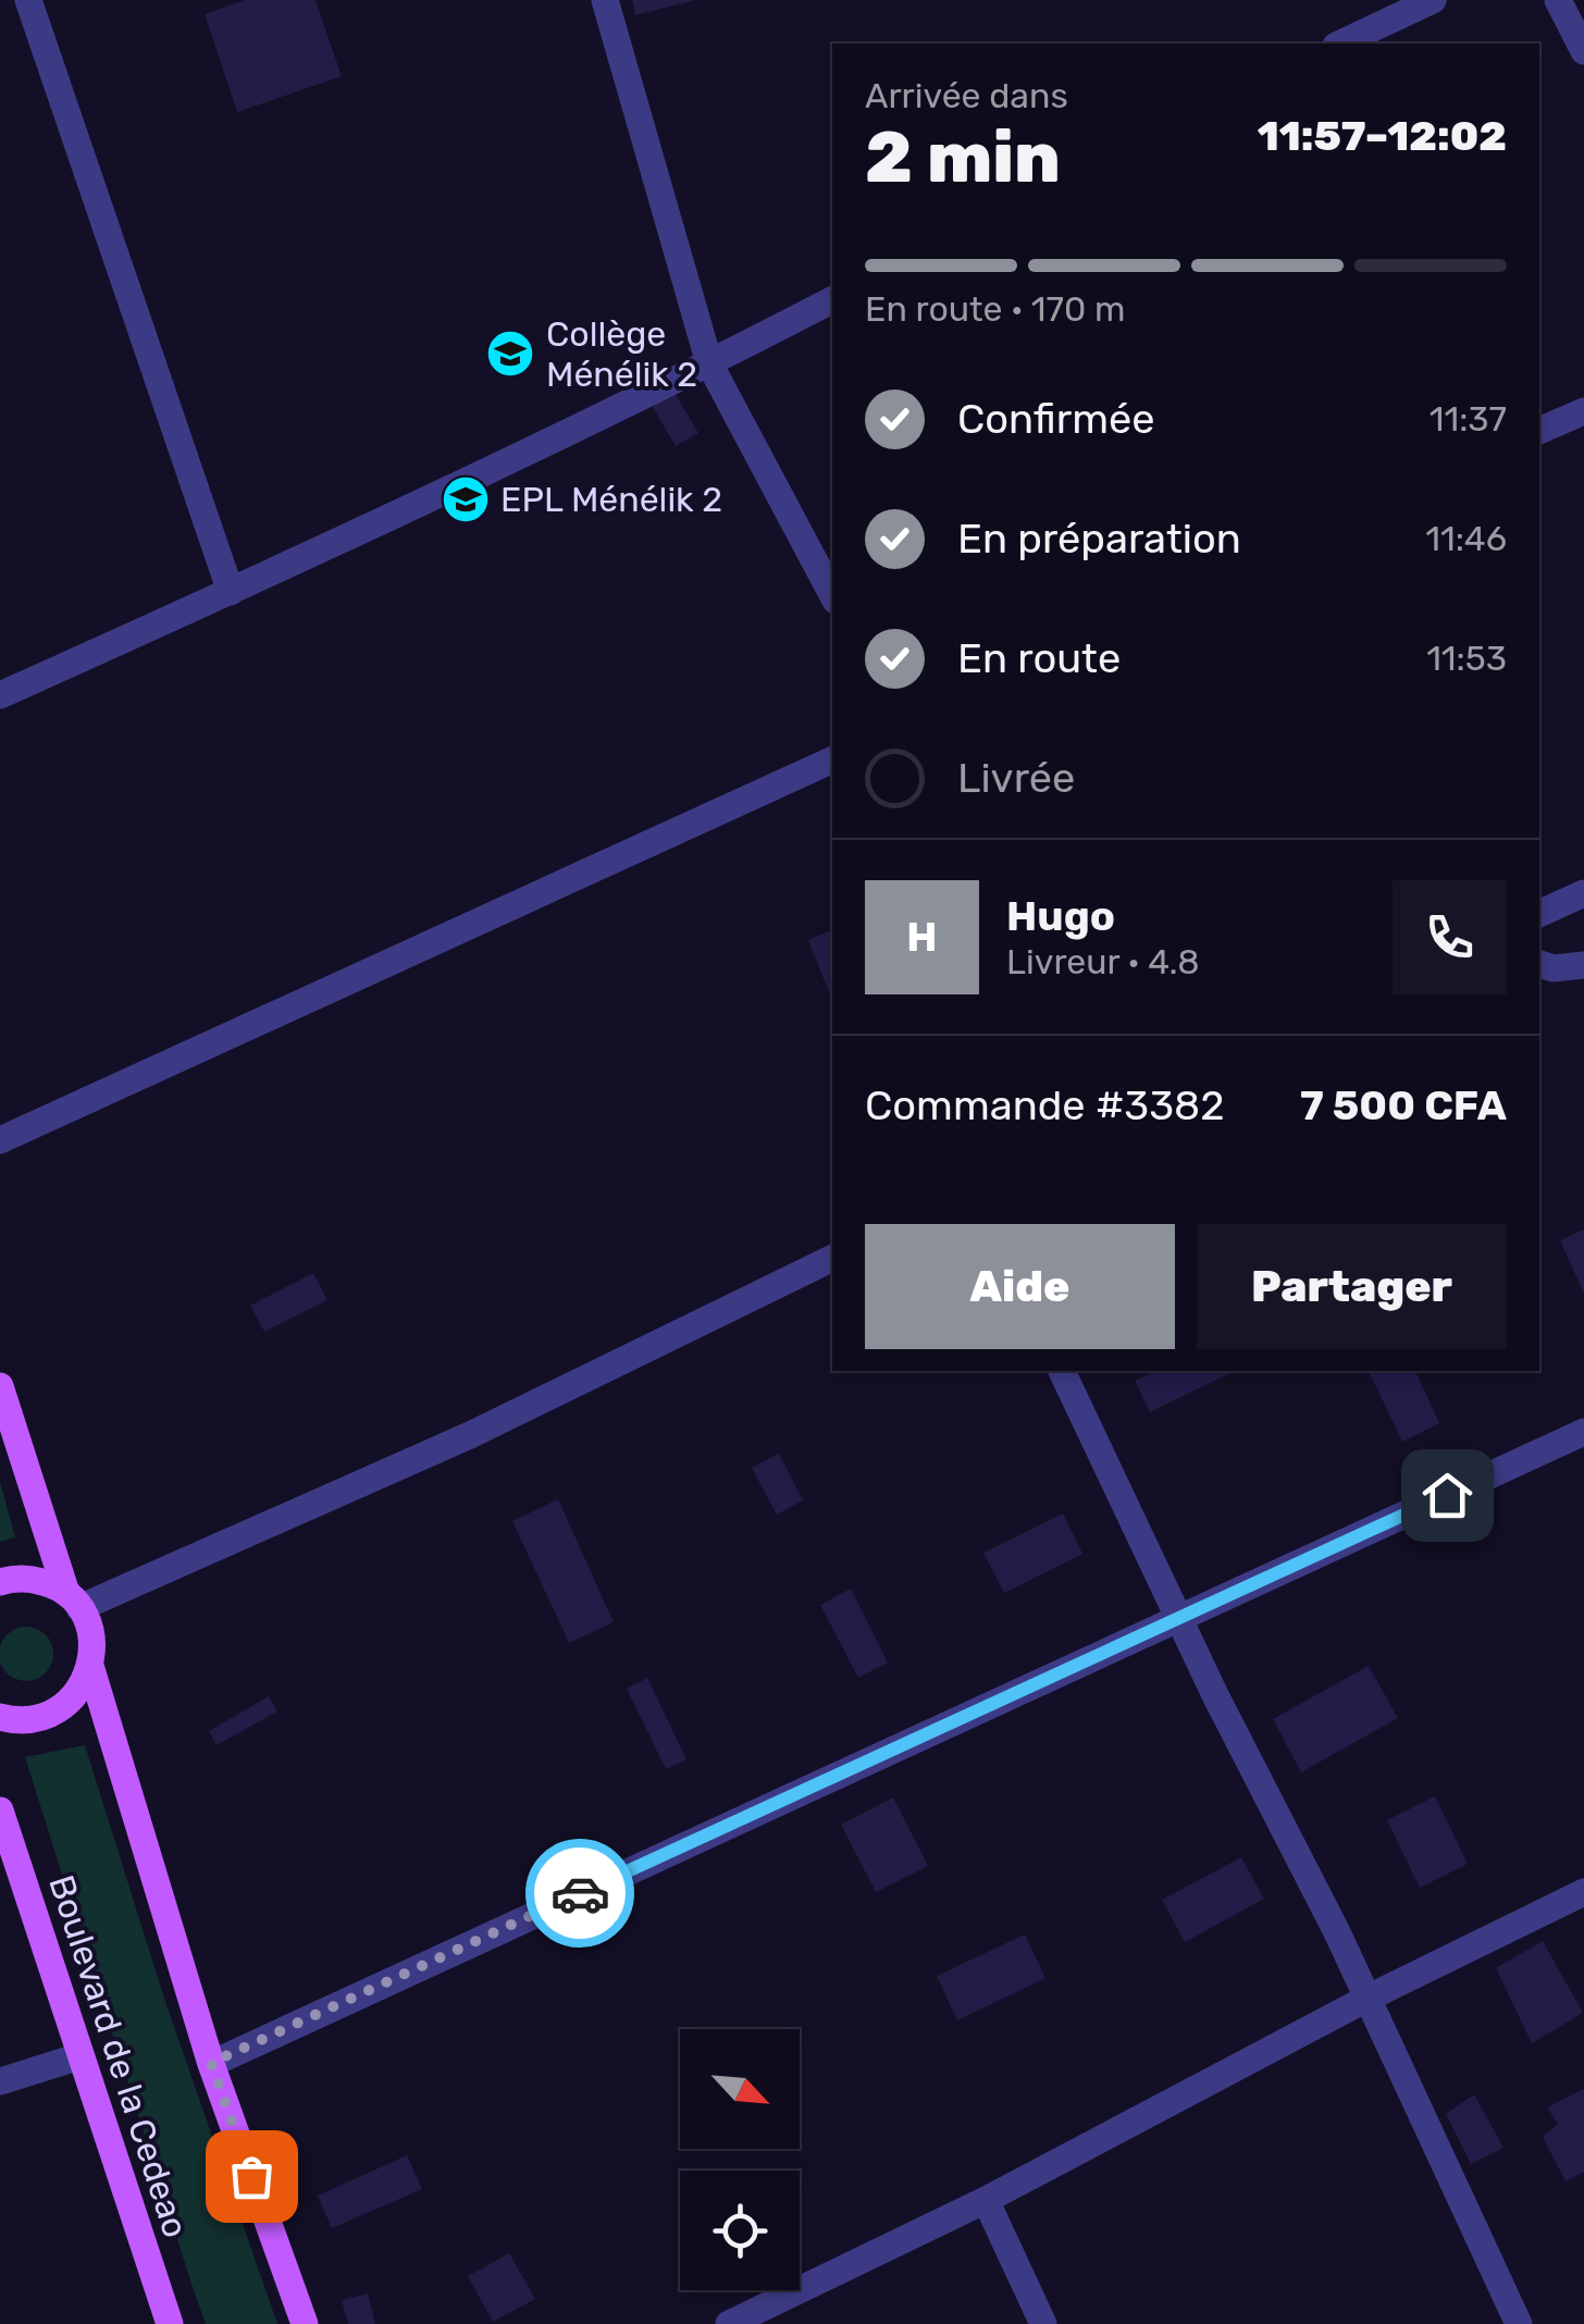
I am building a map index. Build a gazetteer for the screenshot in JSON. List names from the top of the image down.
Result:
{
  "streets": {
    "main road": ["Boulevard de la Cedeao"]
  },
  "places": {
    "school or university": ["Collège Ménélik 2", "EPL Ménélik 2"]
  },
  "north": "bottom right",
  "page": {
    "heading": ["2 min", "Arrivée dans", "11:57–12:02"],
    "panel": [
      "Hugo",
      "Livreur · 4.8",
      "Commande #3382",
      "7 500 CFA"
    ],
    "bar": "En route · 170 m",
    "list": [
      ["Confirmée", "11:37"],
      ["En préparation", "11:46"],
      ["En route", "11:53"],
      "Livrée"
    ],
    "round": "H",
    "buttons": ["Aide", "Partager"]
  }
}
